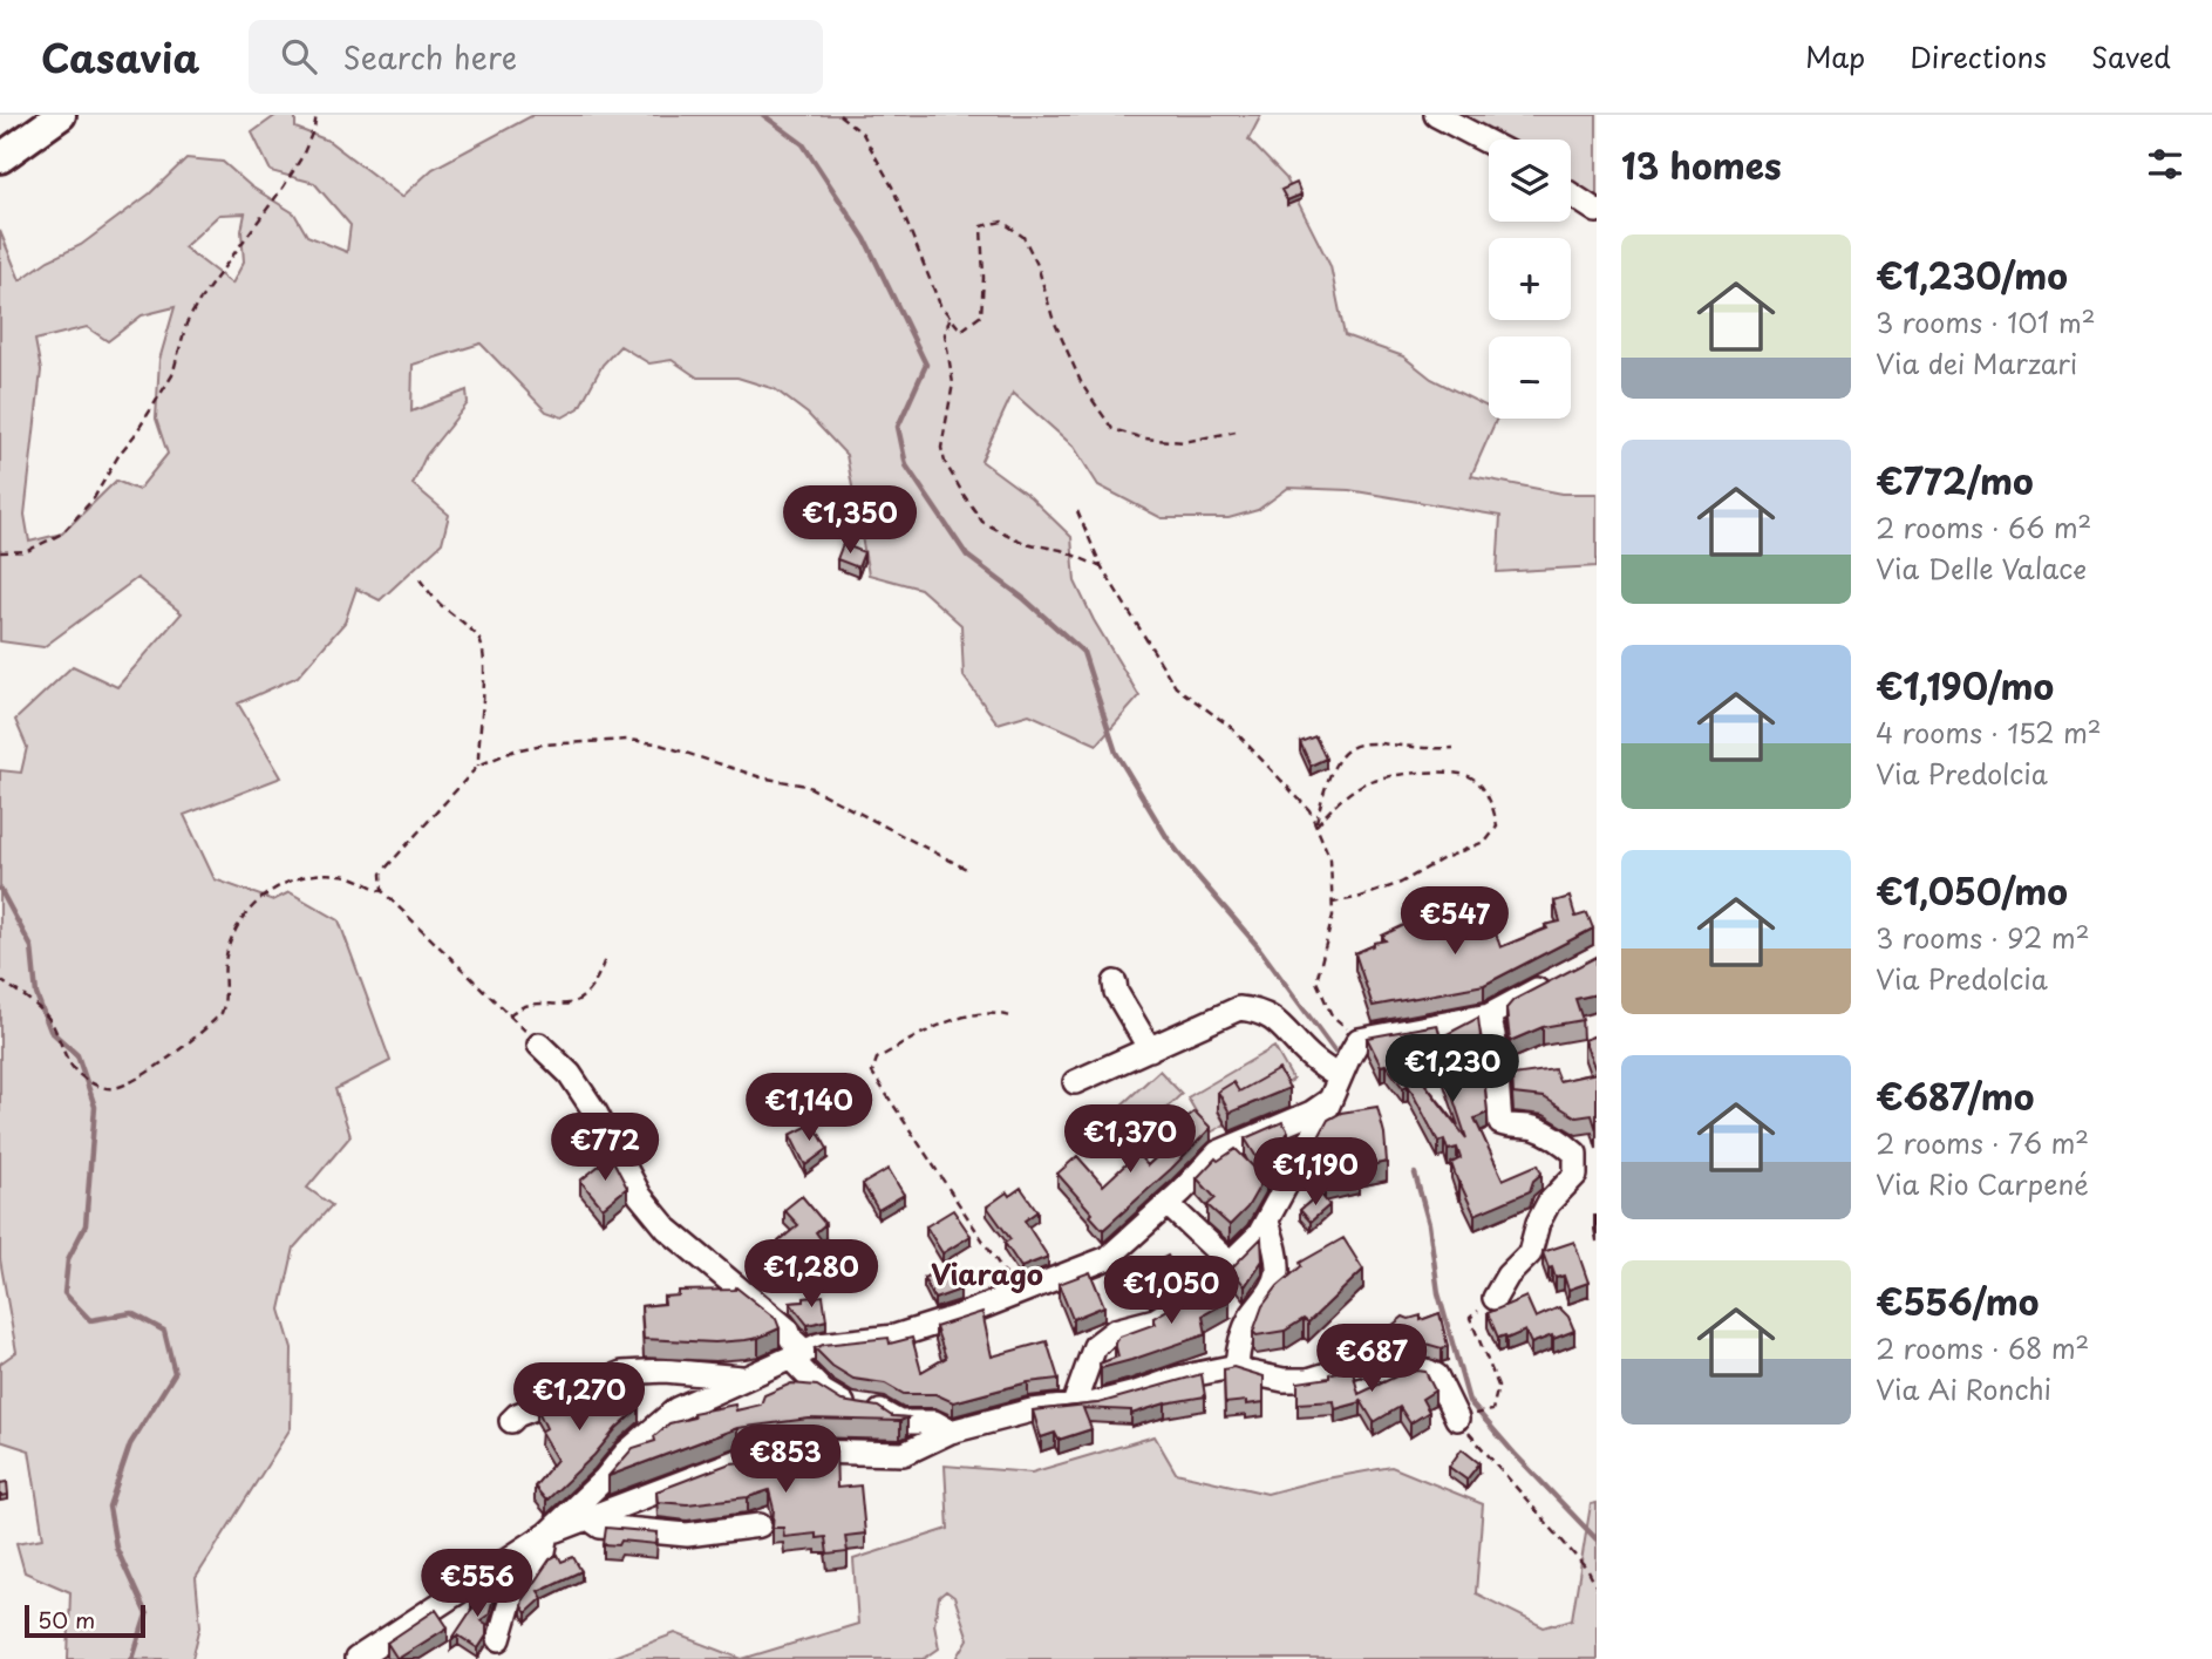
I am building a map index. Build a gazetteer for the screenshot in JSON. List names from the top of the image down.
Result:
{
  "districts": ["Viarago"],
  "scale_bar": "50 m",
  "page": {
    "header": "Casavia",
    "search": "Search here",
    "nav": ["Map", "Directions", "Saved"],
    "heading": "13 homes",
    "map_buttons": ["+", "−"],
    "list": [
      {
        "name": "€1,230/mo",
        "note": "3 rooms · 101 m² · Via dei Marzari"
      },
      {
        "name": "€772/mo",
        "note": "2 rooms · 66 m² · Via Delle Valace"
      },
      {
        "name": "€1,190/mo",
        "note": "4 rooms · 152 m² · Via Predolcia"
      },
      {
        "name": "€1,050/mo",
        "note": "3 rooms · 92 m² · Via Predolcia"
      },
      {
        "name": "€687/mo",
        "note": "2 rooms · 76 m² · Via Rio Carpené"
      },
      {
        "name": "€556/mo",
        "note": "2 rooms · 68 m² · Via Ai Ronchi"
      }
    ],
    "price": [
      "€1,350",
      "€547",
      "€1,230",
      "€1,140",
      "€1,370",
      "€772",
      "€1,190",
      "€1,280",
      "€1,050",
      "€687",
      "€1,270",
      "€853",
      "€556"
    ],
    "scale": "50 m"
  }
}
